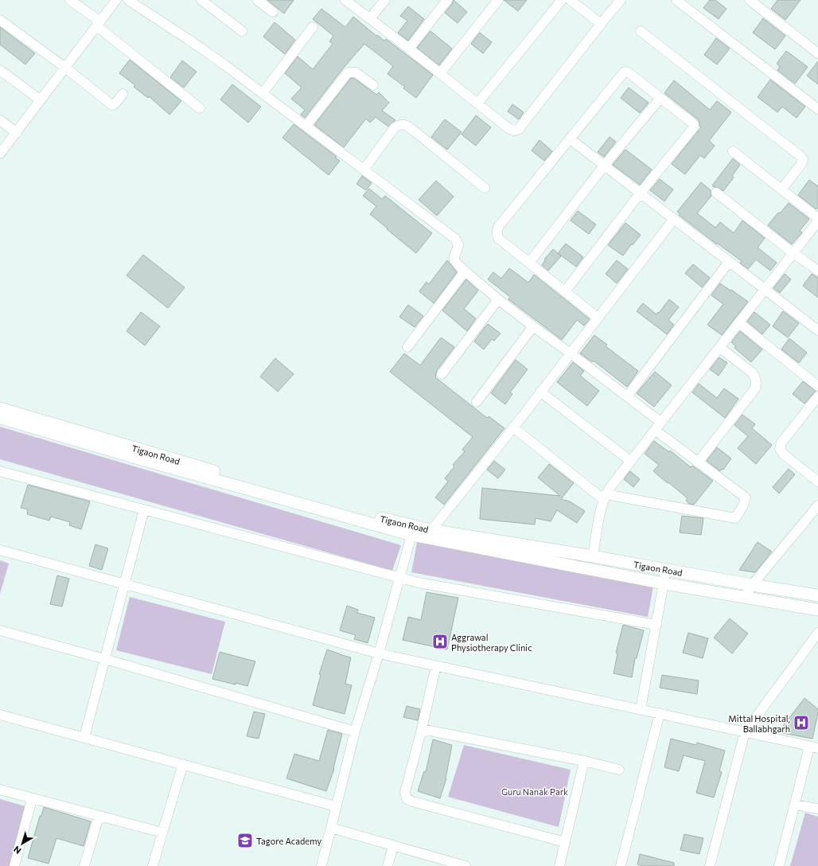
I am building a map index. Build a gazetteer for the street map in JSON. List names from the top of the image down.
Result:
{
  "streets": {
    "street": ["Tigaon Road"]
  },
  "parks": ["Guru Nanak Park"],
  "places": {
    "hospital": ["Aggrawal Physiotherapy Clinic", "Mittal Hospital, Ballabhgarh"],
    "school or university": ["Tagore Academy"]
  },
  "north": "bottom left"
}
